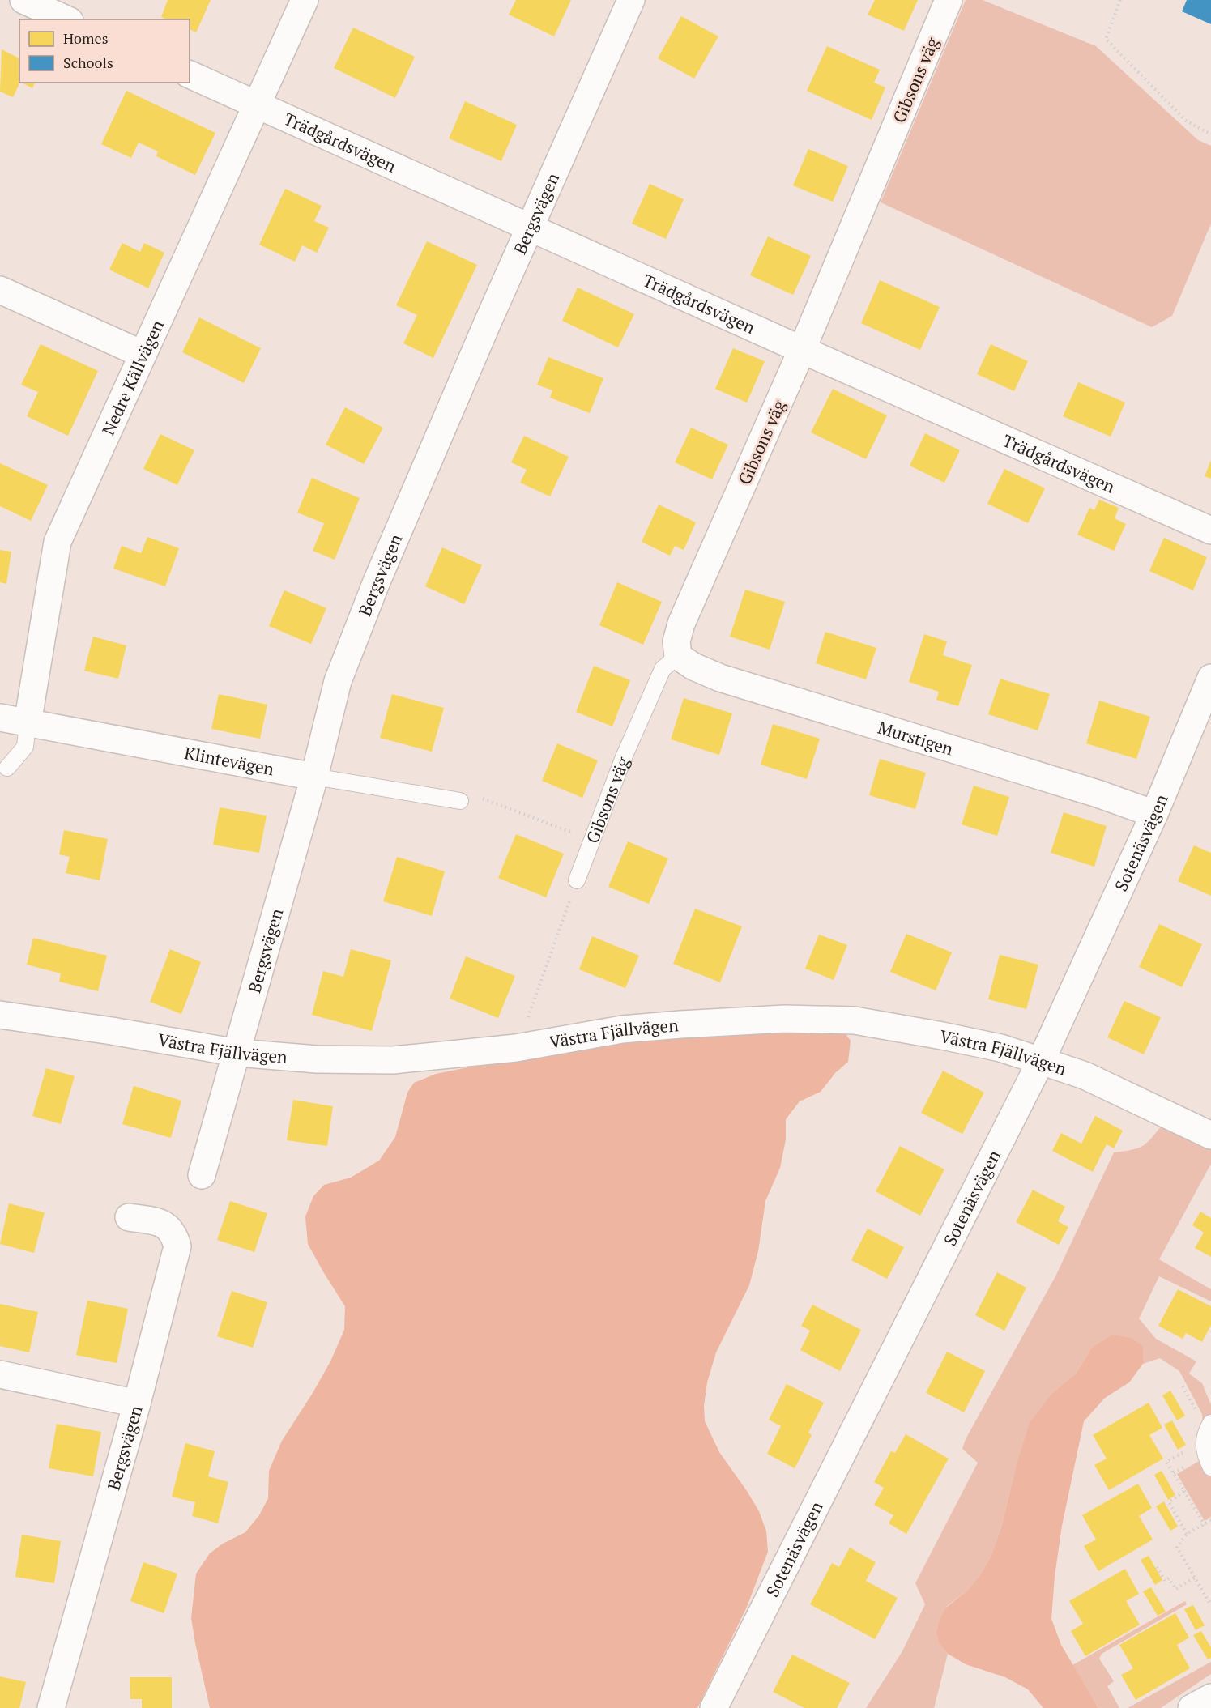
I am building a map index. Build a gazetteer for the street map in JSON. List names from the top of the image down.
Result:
{
  "streets": {
    "street": [
      "Gibsons väg",
      "Trädgårdsvägen",
      "Bergsvägen",
      "Nedre Källvägen",
      "Murstigen",
      "Klintevägen",
      "Sotenäsvägen",
      "Västra Fjällvägen"
    ]
  },
  "crossings": [
    ["Gibsons väg", "Trädgårdsvägen"],
    ["Gibsons väg", "Murstigen"],
    ["Trädgårdsvägen", "Bergsvägen"],
    ["Trädgårdsvägen", "Nedre Källvägen"],
    ["Bergsvägen", "Klintevägen"],
    ["Bergsvägen", "Västra Fjällvägen"],
    ["Nedre Källvägen", "Klintevägen"],
    ["Murstigen", "Sotenäsvägen"],
    ["Sotenäsvägen", "Västra Fjällvägen"]
  ],
  "legend": ["Homes", "Schools"]
}
